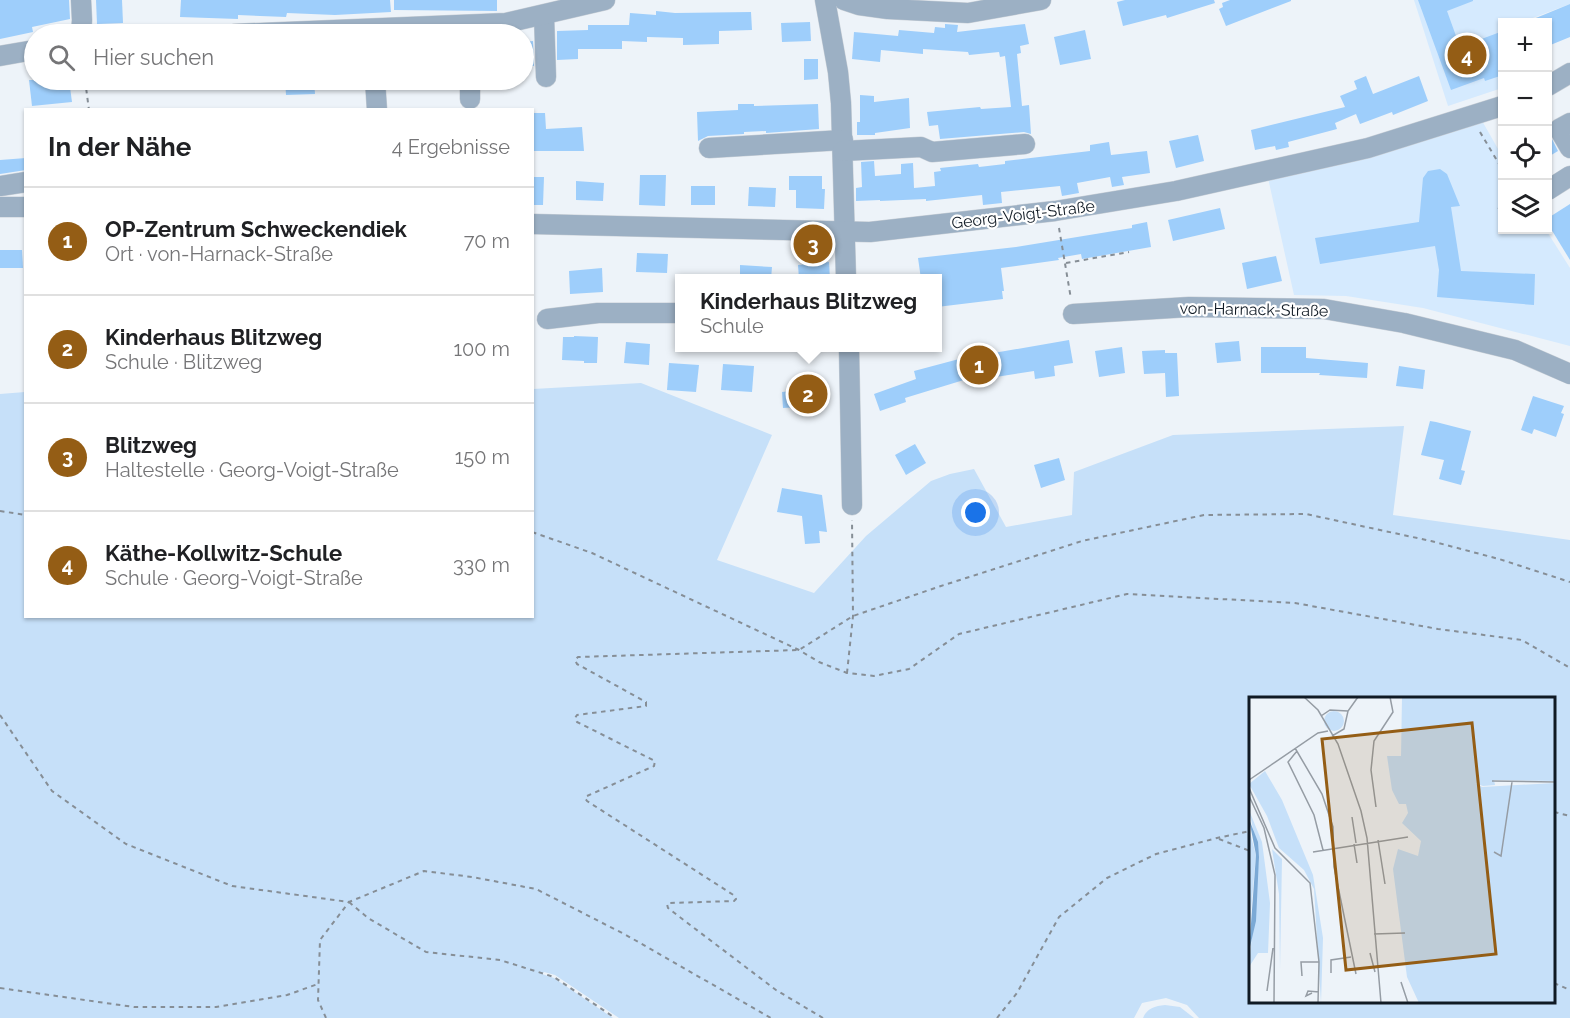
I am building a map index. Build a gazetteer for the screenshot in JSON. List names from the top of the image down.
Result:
{
  "streets": {
    "street": ["Georg-Voigt-Straße", "von-Harnack-Straße"]
  },
  "page": {
    "map_buttons": ["+", "−"],
    "search": "Hier suchen",
    "pins": [
      "4",
      "3",
      "1",
      "2"
    ],
    "heading": ["In der Nähe", "4 Ergebnisse"],
    "list": [
      {
        "mark": "1",
        "name": "OP-Zentrum Schweckendiek",
        "note": "Ort · von-Harnack-Straße",
        "value": "70 m"
      },
      {
        "mark": "2",
        "name": "Kinderhaus Blitzweg",
        "note": "Schule · Blitzweg",
        "value": "100 m"
      },
      {
        "mark": "3",
        "name": "Blitzweg",
        "note": "Haltestelle · Georg-Voigt-Straße",
        "value": "150 m"
      },
      {
        "mark": "4",
        "name": "Käthe-Kollwitz-Schule",
        "note": "Schule · Georg-Voigt-Straße",
        "value": "330 m"
      }
    ],
    "popup": ["Kinderhaus Blitzweg", "Schule"]
  }
}
